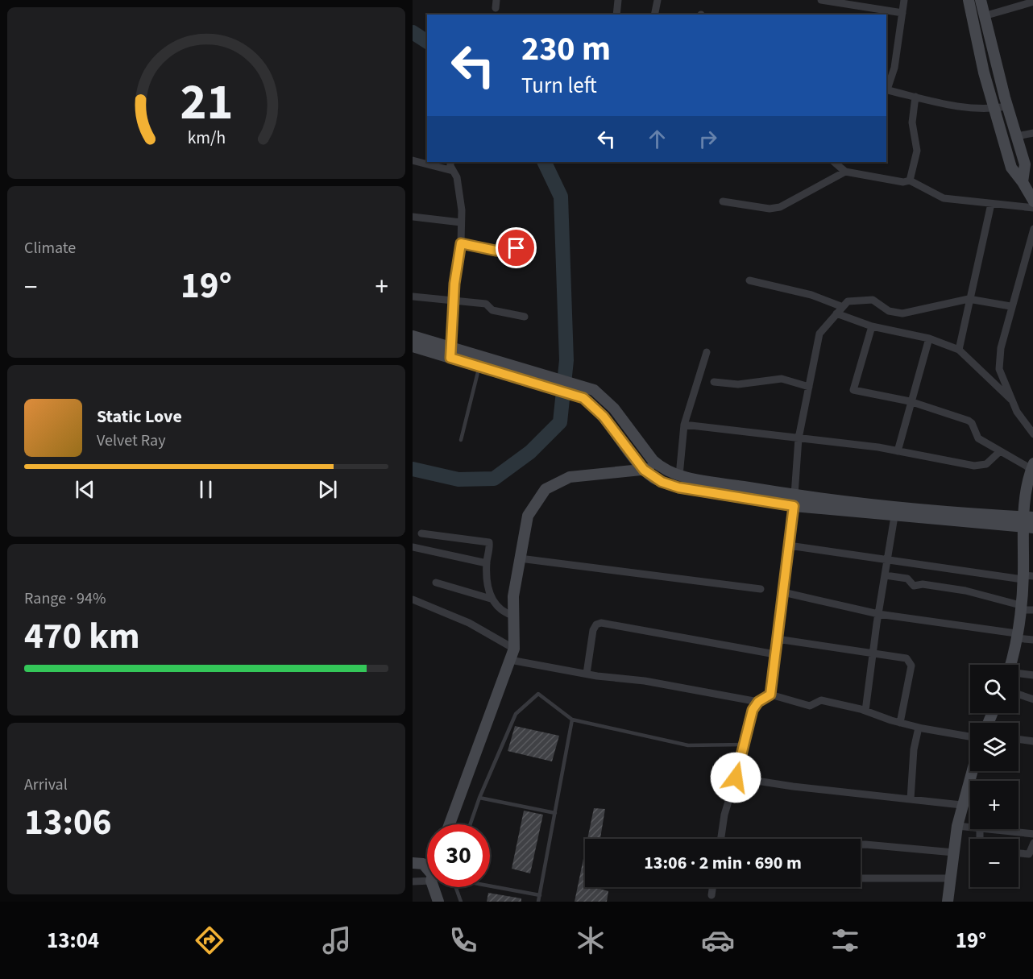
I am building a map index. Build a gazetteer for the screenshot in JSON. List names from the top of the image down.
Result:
{
  "page": {
    "turn": ["230 m", "Turn left"],
    "tile": [
      "Climate",
      ["Range · 94%", "470 km"],
      ["Arrival", "13:06"]
    ],
    "heat": ["−", "19°", "+"],
    "song": ["Static Love", "Velvet Ray"],
    "map_buttons": ["+", "−"],
    "limit": "30",
    "trip": "13:06 · 2 min · 690 m",
    "tabs": ["13:04", "19°"],
    "gauge": ["21", "km/h"]
  }
}
